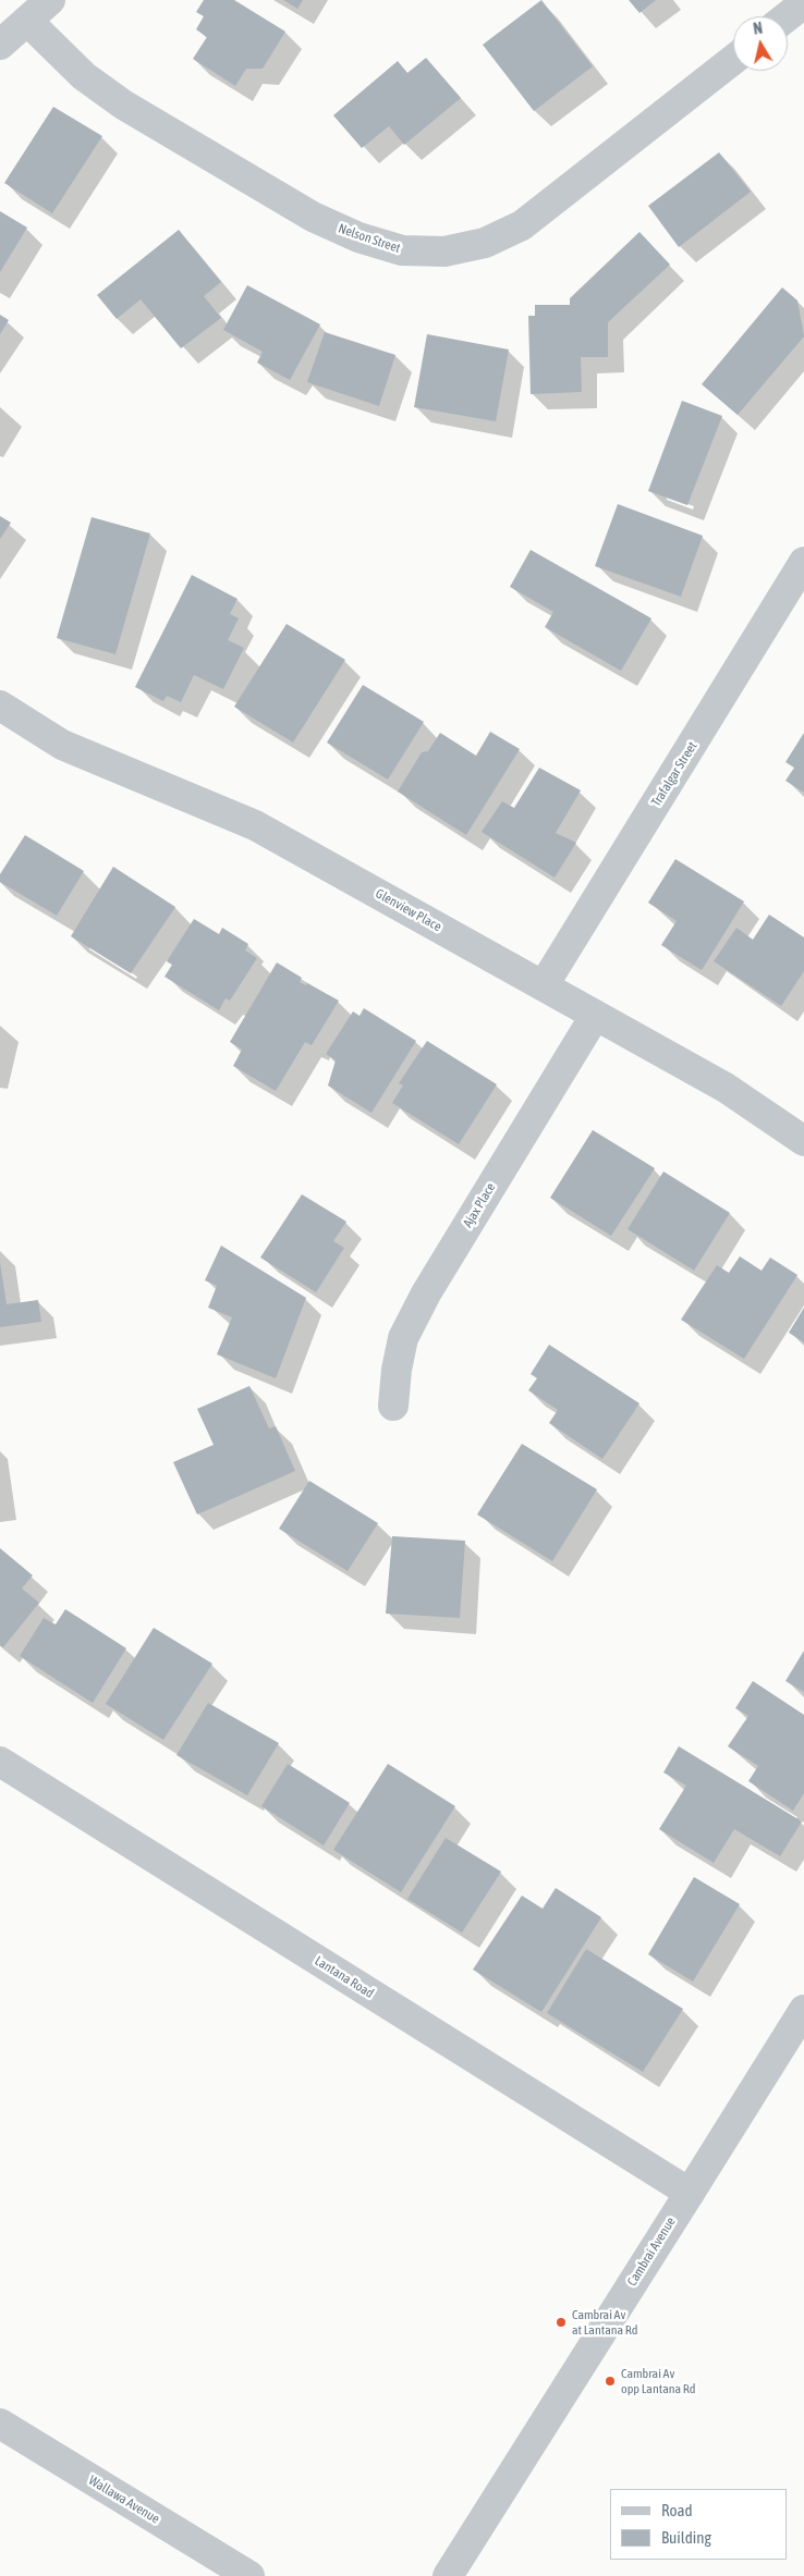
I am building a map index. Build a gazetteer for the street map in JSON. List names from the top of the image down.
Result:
{
  "streets": {
    "street": [
      "Nelson Street",
      "Trafalgar Street",
      "Glenview Place",
      "Ajax Place",
      "Lantana Road",
      "Cambrai Avenue",
      "Wallawa Avenue"
    ]
  },
  "crossings": [
    ["Trafalgar Street", "Glenview Place"],
    ["Glenview Place", "Ajax Place"],
    ["Lantana Road", "Cambrai Avenue"]
  ],
  "places": ["Cambrai Av at Lantana Rd", "Cambrai Av opp Lantana Rd"],
  "legend": ["Road", "Building"],
  "north": "top"
}
